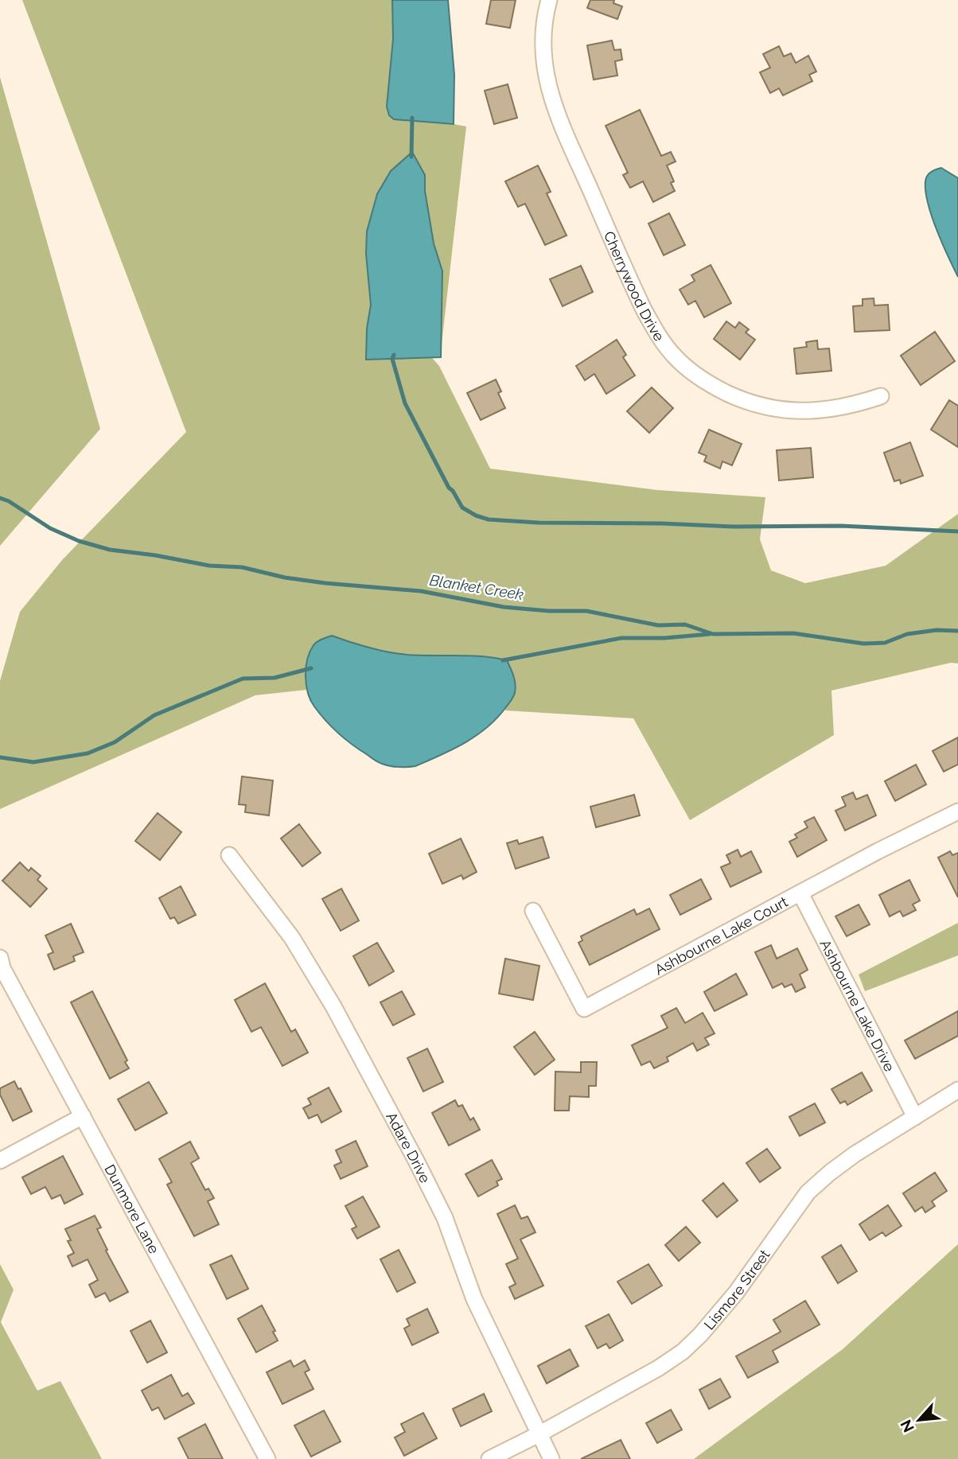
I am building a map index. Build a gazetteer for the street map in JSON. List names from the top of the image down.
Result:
{
  "streets": {
    "street": [
      "Cherrywood Drive",
      "Ashbourne Lake Court",
      "Ashbourne Lake Drive",
      "Adare Drive",
      "Dunmore Lane",
      "Lismore Street"
    ]
  },
  "crossings": [
    ["Ashbourne Lake Court", "Ashbourne Lake Drive"],
    ["Ashbourne Lake Drive", "Lismore Street"],
    ["Adare Drive", "Lismore Street"]
  ],
  "water": ["Blanket Creek"],
  "north": "bottom left"
}
